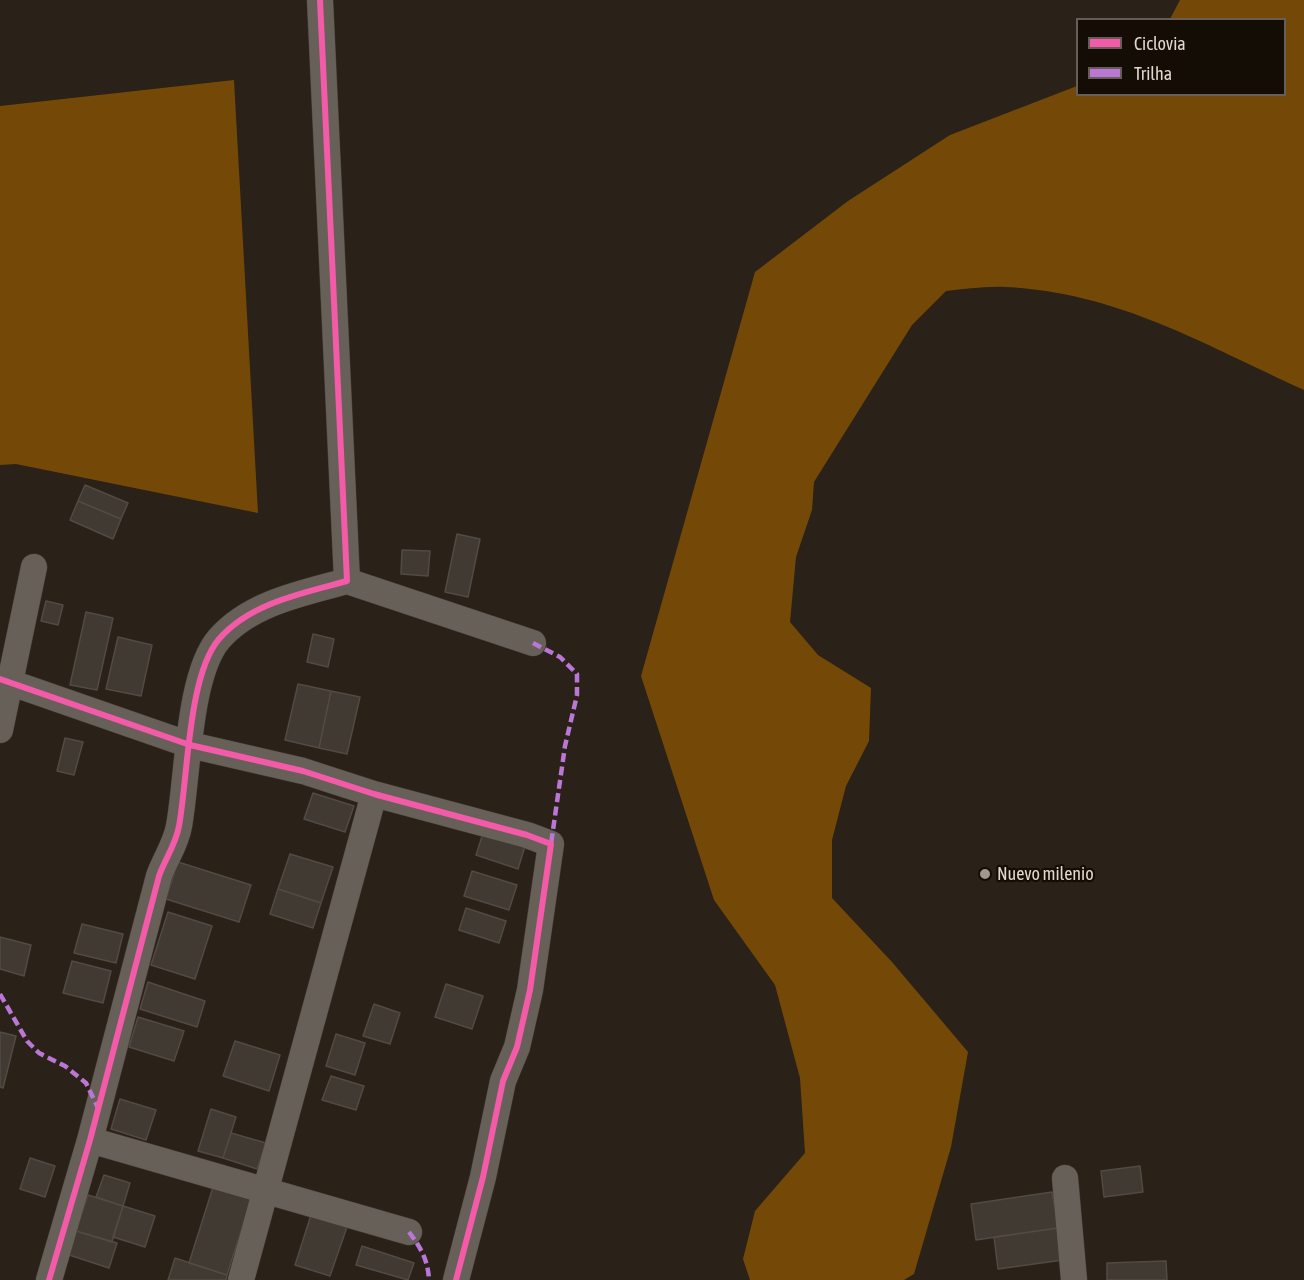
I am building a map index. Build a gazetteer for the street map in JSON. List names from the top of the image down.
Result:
{
  "places": ["Nuevo milenio"],
  "legend": ["Ciclovia", "Trilha"]
}
